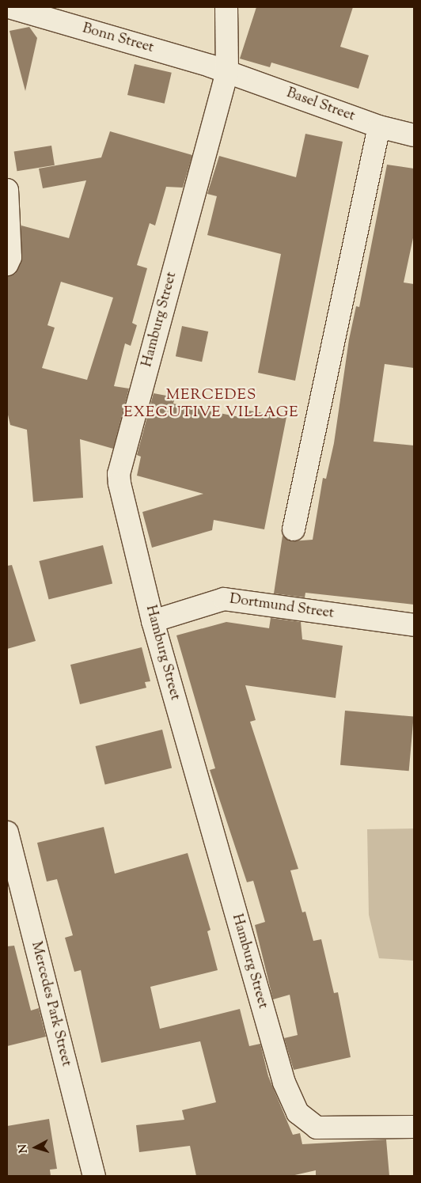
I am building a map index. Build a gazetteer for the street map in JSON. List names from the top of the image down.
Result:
{
  "streets": {
    "street": [
      "Bonn Street",
      "Basel Street",
      "Hamburg Street",
      "Dortmund Street",
      "Mercedes Park Street"
    ]
  },
  "crossings": [
    ["Bonn Street", "Basel Street"],
    ["Bonn Street", "Hamburg Street"],
    ["Basel Street", "Hamburg Street"],
    ["Hamburg Street", "Dortmund Street"]
  ],
  "districts": ["MERCEDES EXECUTIVE VILLAGE"],
  "north": "left"
}
